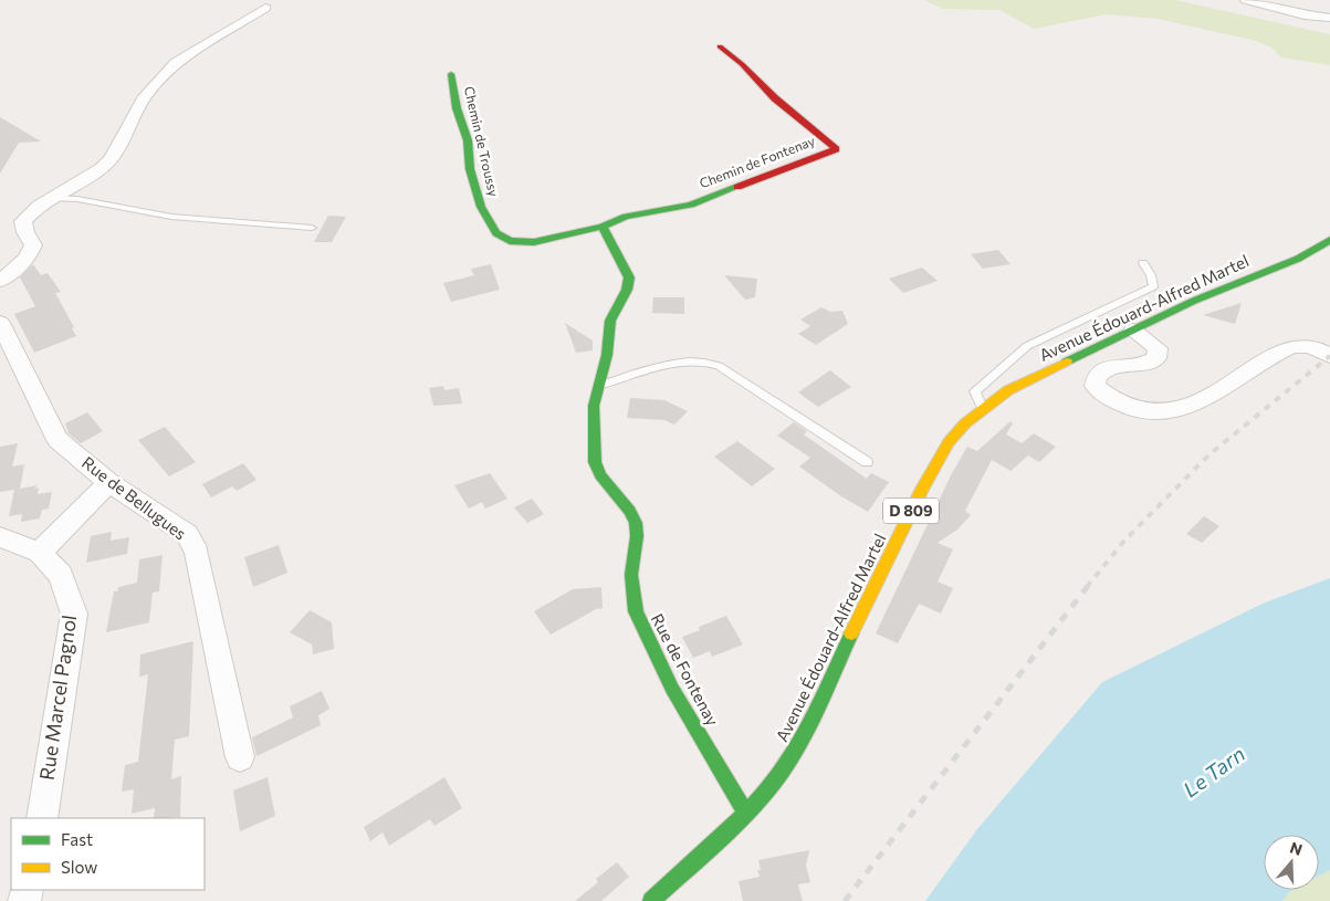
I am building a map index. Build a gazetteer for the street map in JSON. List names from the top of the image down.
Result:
{
  "streets": {
    "street": [
      "Chemin de Troussy",
      "Chemin de Fontenay",
      "Avenue Édouard-Alfred Martel",
      "Rue de Bellugues",
      "D 809",
      "Rue de Fontenay",
      "Rue Marcel Pagnol"
    ]
  },
  "crossings": [
    ["Chemin de Troussy", "Chemin de Fontenay"],
    ["Chemin de Troussy", "Rue de Fontenay"],
    ["Chemin de Fontenay", "Rue de Fontenay"],
    ["Avenue Édouard-Alfred Martel", "D 809"],
    ["Avenue Édouard-Alfred Martel", "Rue de Fontenay"]
  ],
  "water": ["Le Tarn"],
  "legend": ["Fast", "Slow"],
  "north": "top"
}
